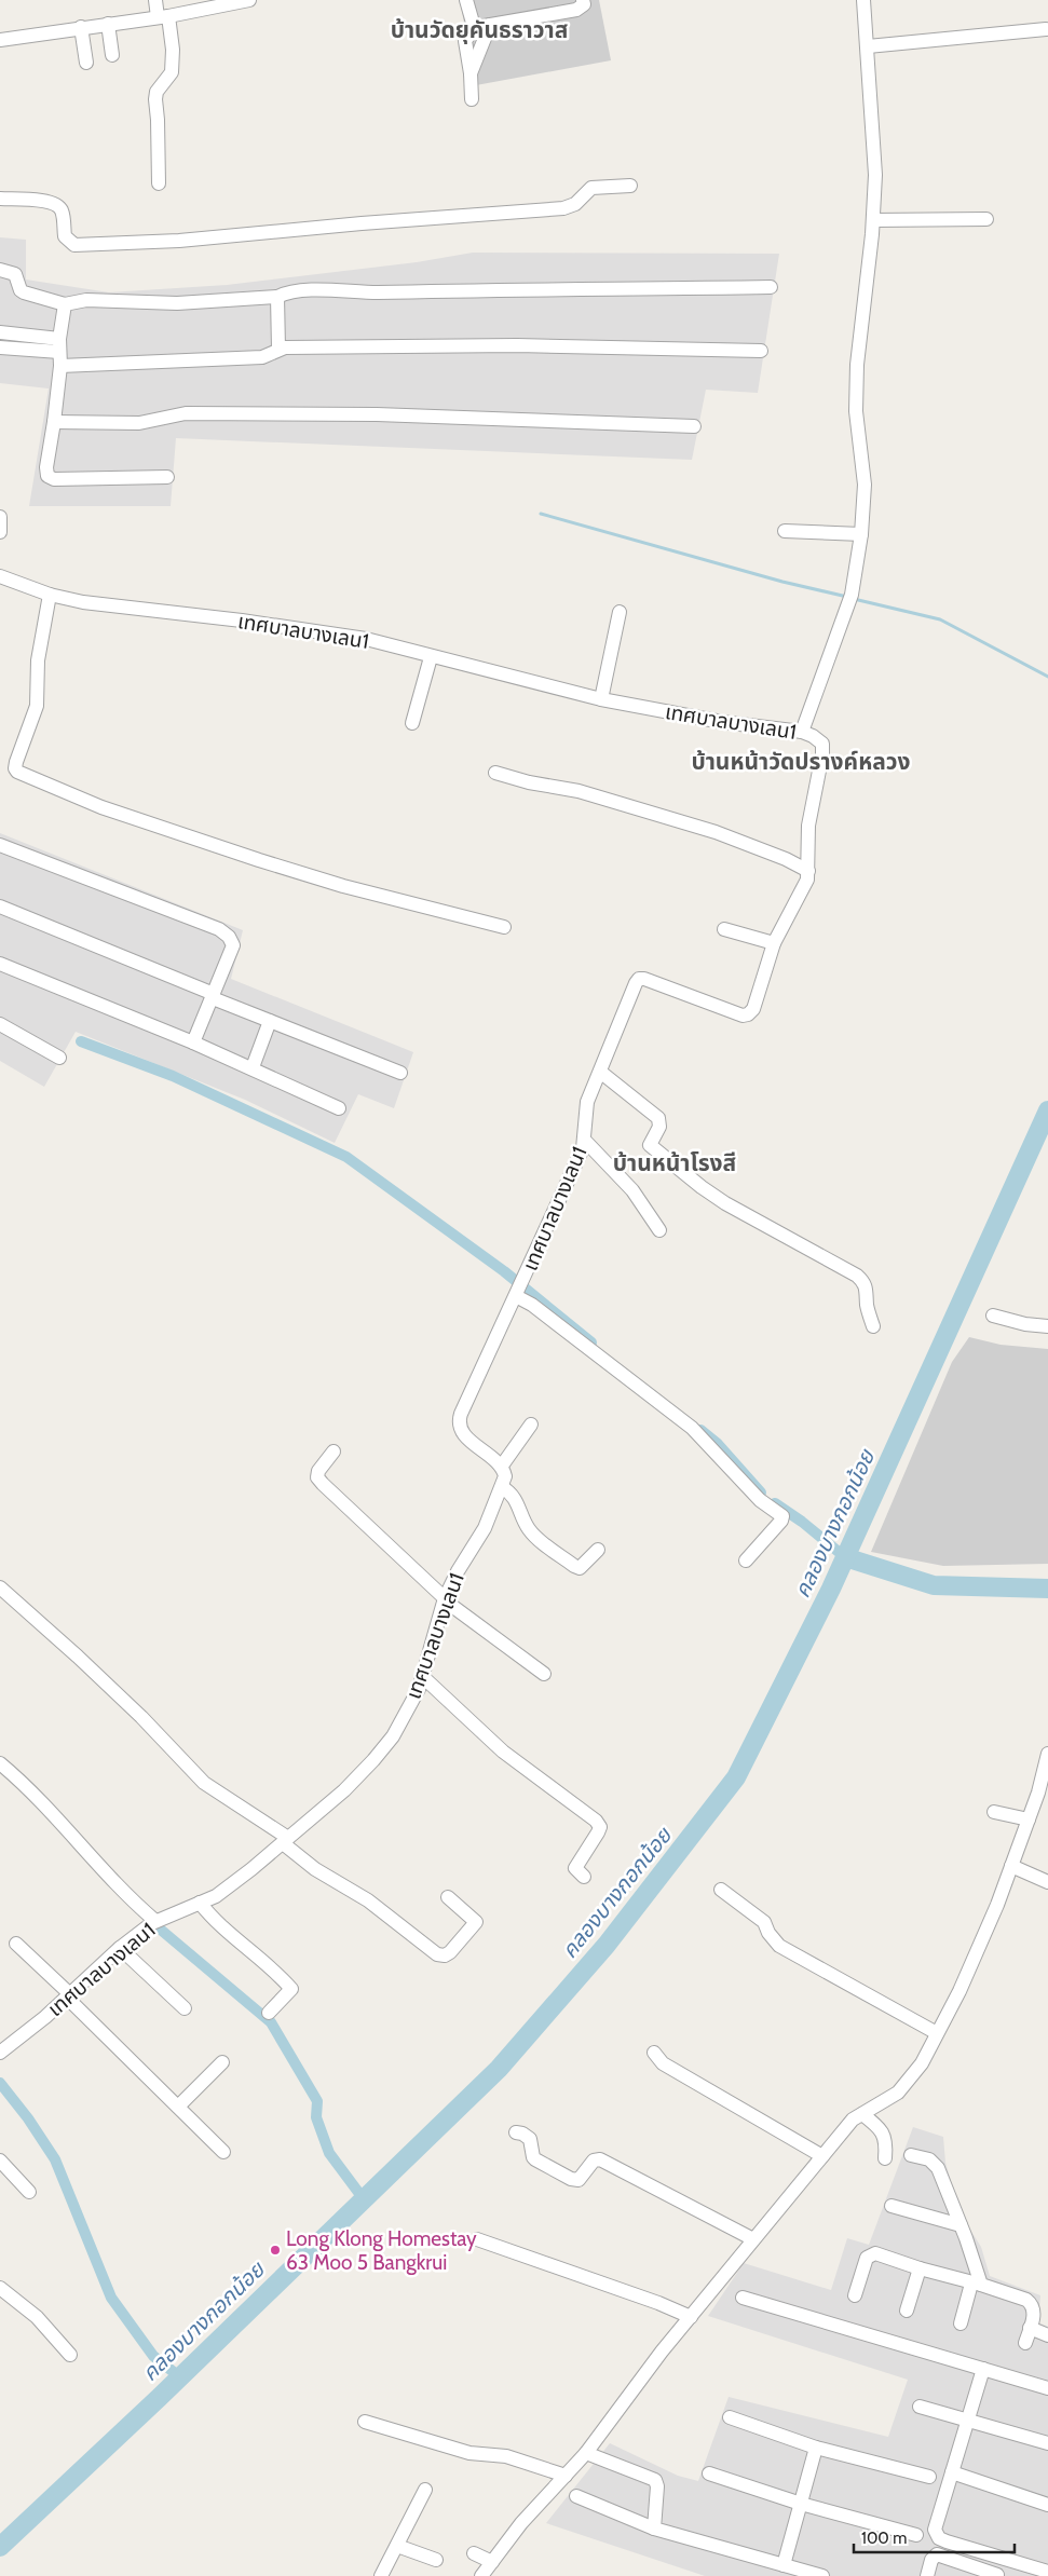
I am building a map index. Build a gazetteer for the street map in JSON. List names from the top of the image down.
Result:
{
  "streets": {
    "street": ["เทศบาลบางเลน1"]
  },
  "districts": ["บ้านวัดยุคันธราวาส", "บ้านหน้าวัดปรางค์หลวง", "บ้านหน้าโรงสี"],
  "water": ["คลองบางกอกน้อย"],
  "places": ["Long Klong Homestay 63 Moo 5 Bangkrui"],
  "scale_bar": "100 m"
}
